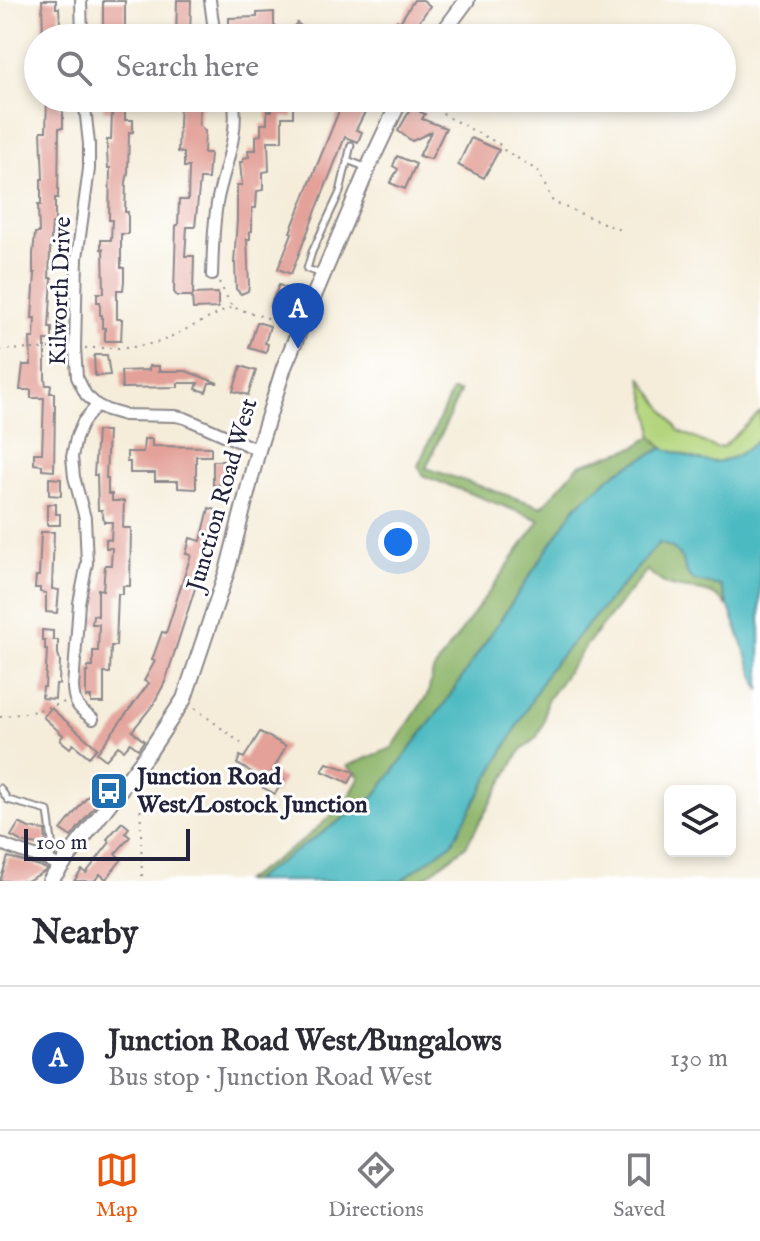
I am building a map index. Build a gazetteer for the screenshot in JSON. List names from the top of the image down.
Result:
{
  "streets": {
    "street": ["Kilworth Drive", "Junction Road West"]
  },
  "places": {
    "bus stop": ["Junction Road West/Lostock Junction"]
  },
  "scale_bar": "100 m",
  "page": {
    "search": "Search here",
    "pins": "A",
    "scale": "100 m",
    "heading": "Nearby",
    "list": [
      {
        "mark": "A",
        "name": "Junction Road West/Bungalows",
        "note": "Bus stop · Junction Road West",
        "value": "130 m"
      }
    ],
    "nav": ["Map", "Directions", "Saved"]
  }
}
